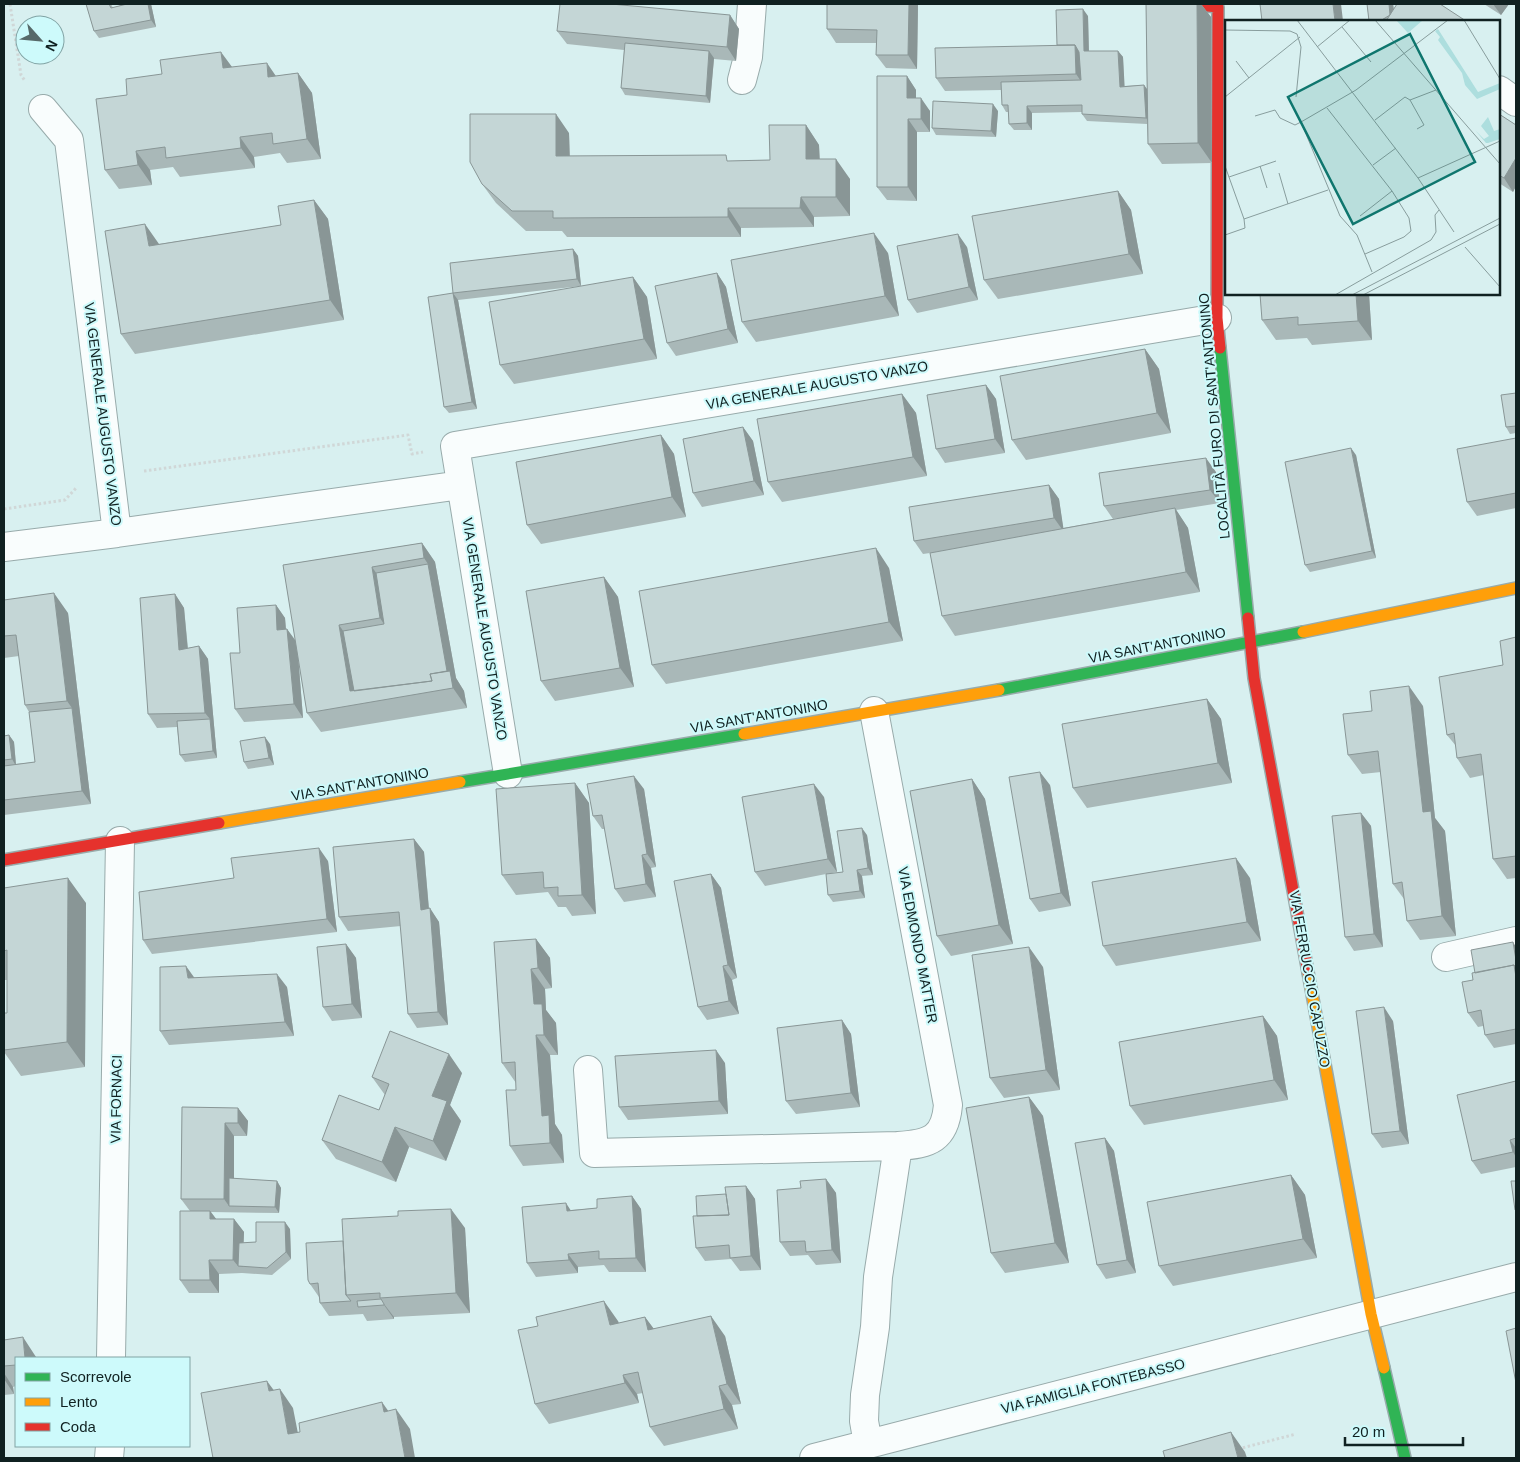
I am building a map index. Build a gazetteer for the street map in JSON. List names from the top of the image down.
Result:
{
  "streets": {
    "street": [
      "VIA GENERALE AUGUSTO VANZO",
      "LOCALITÀ FURO DI SANT'ANTONINO",
      "VIA SANT'ANTONINO",
      "VIA EDMONDO MATTER",
      "VIA FERRUCCIO CAPUZZO",
      "VIA FORNACI",
      "VIA FAMIGLIA FONTEBASSO"
    ]
  },
  "crossings": [
    ["VIA GENERALE AUGUSTO VANZO", "LOCALITÀ FURO DI SANT'ANTONINO"],
    ["VIA GENERALE AUGUSTO VANZO", "VIA SANT'ANTONINO"],
    ["LOCALITÀ FURO DI SANT'ANTONINO", "VIA SANT'ANTONINO"],
    ["LOCALITÀ FURO DI SANT'ANTONINO", "VIA FERRUCCIO CAPUZZO"],
    ["VIA SANT'ANTONINO", "VIA EDMONDO MATTER"],
    ["VIA SANT'ANTONINO", "VIA FERRUCCIO CAPUZZO"],
    ["VIA SANT'ANTONINO", "VIA FORNACI"],
    ["VIA FERRUCCIO CAPUZZO", "VIA FAMIGLIA FONTEBASSO"]
  ],
  "legend": ["Scorrevole", "Lento", "Coda"],
  "scale_bar": "20 m",
  "north": "bottom right"
}
